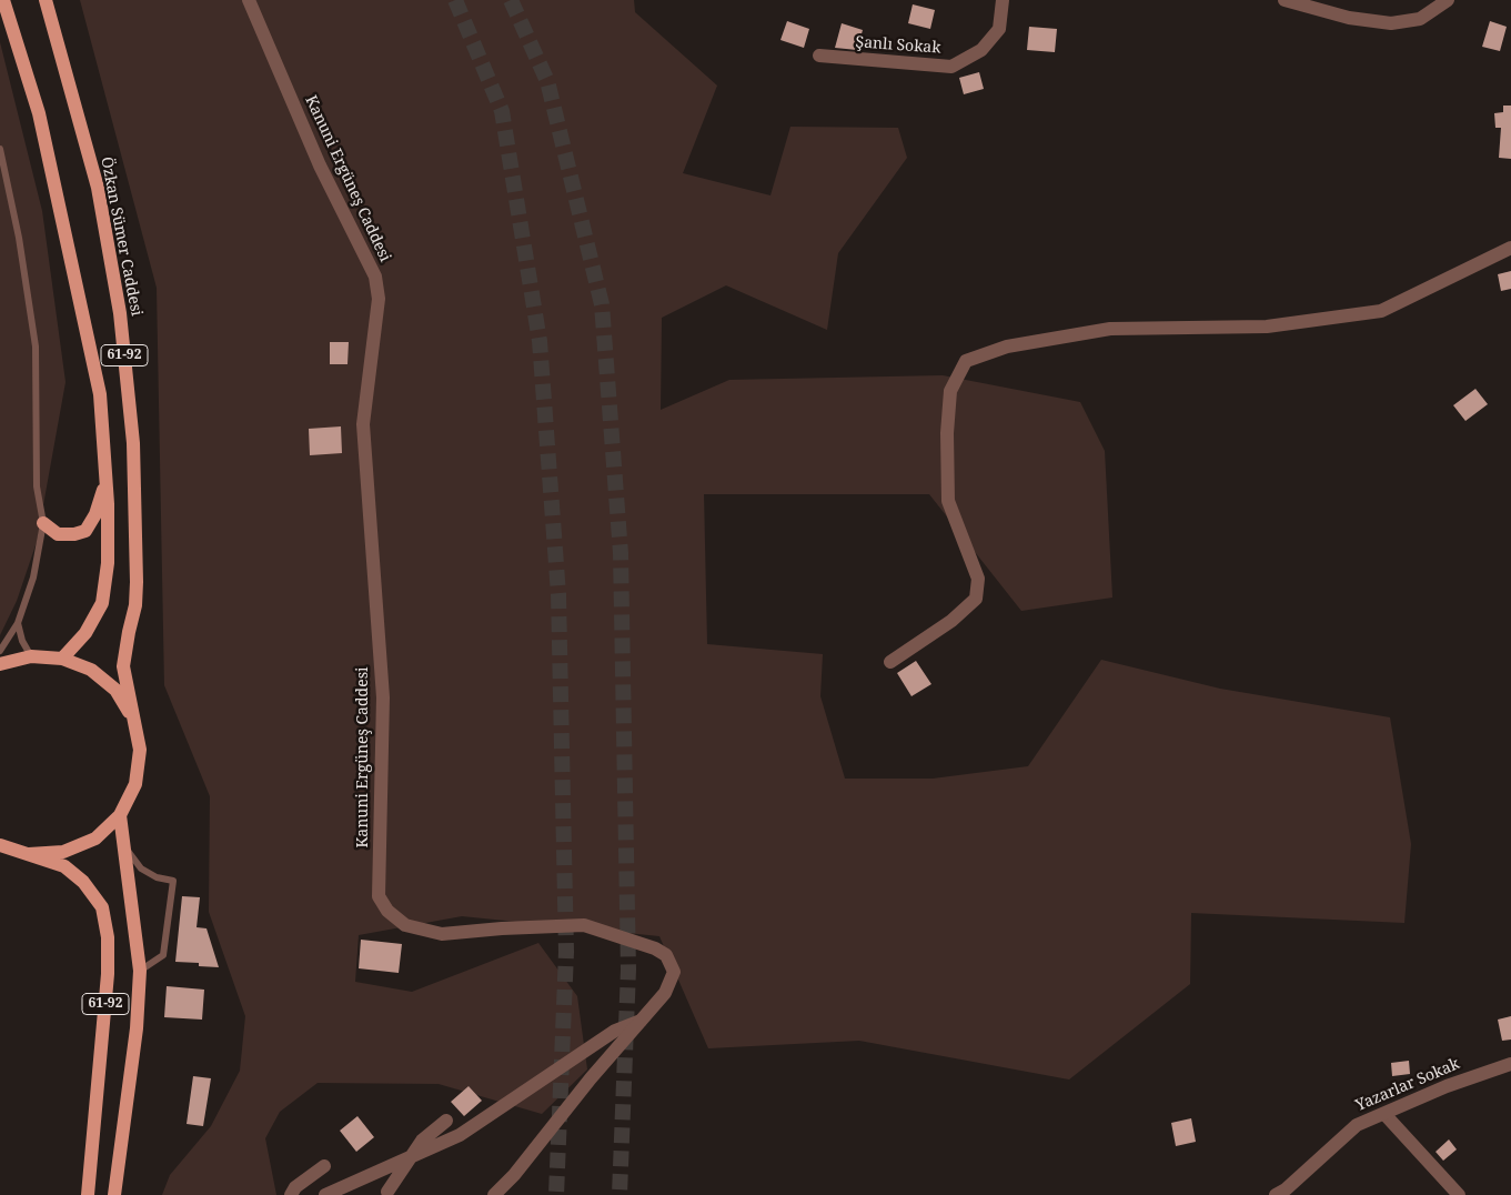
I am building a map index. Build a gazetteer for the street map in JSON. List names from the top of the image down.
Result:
{
  "streets": {
    "main road": ["Özkan Sümer Caddesi", "61-92"],
    "street": ["Şanlı Sokak", "Kanuni Ergüneş Caddesi", "Yazarlar Sokak"]
  },
  "crossings": [
    ["Özkan Sümer Caddesi", "61-92"]
  ]
}
